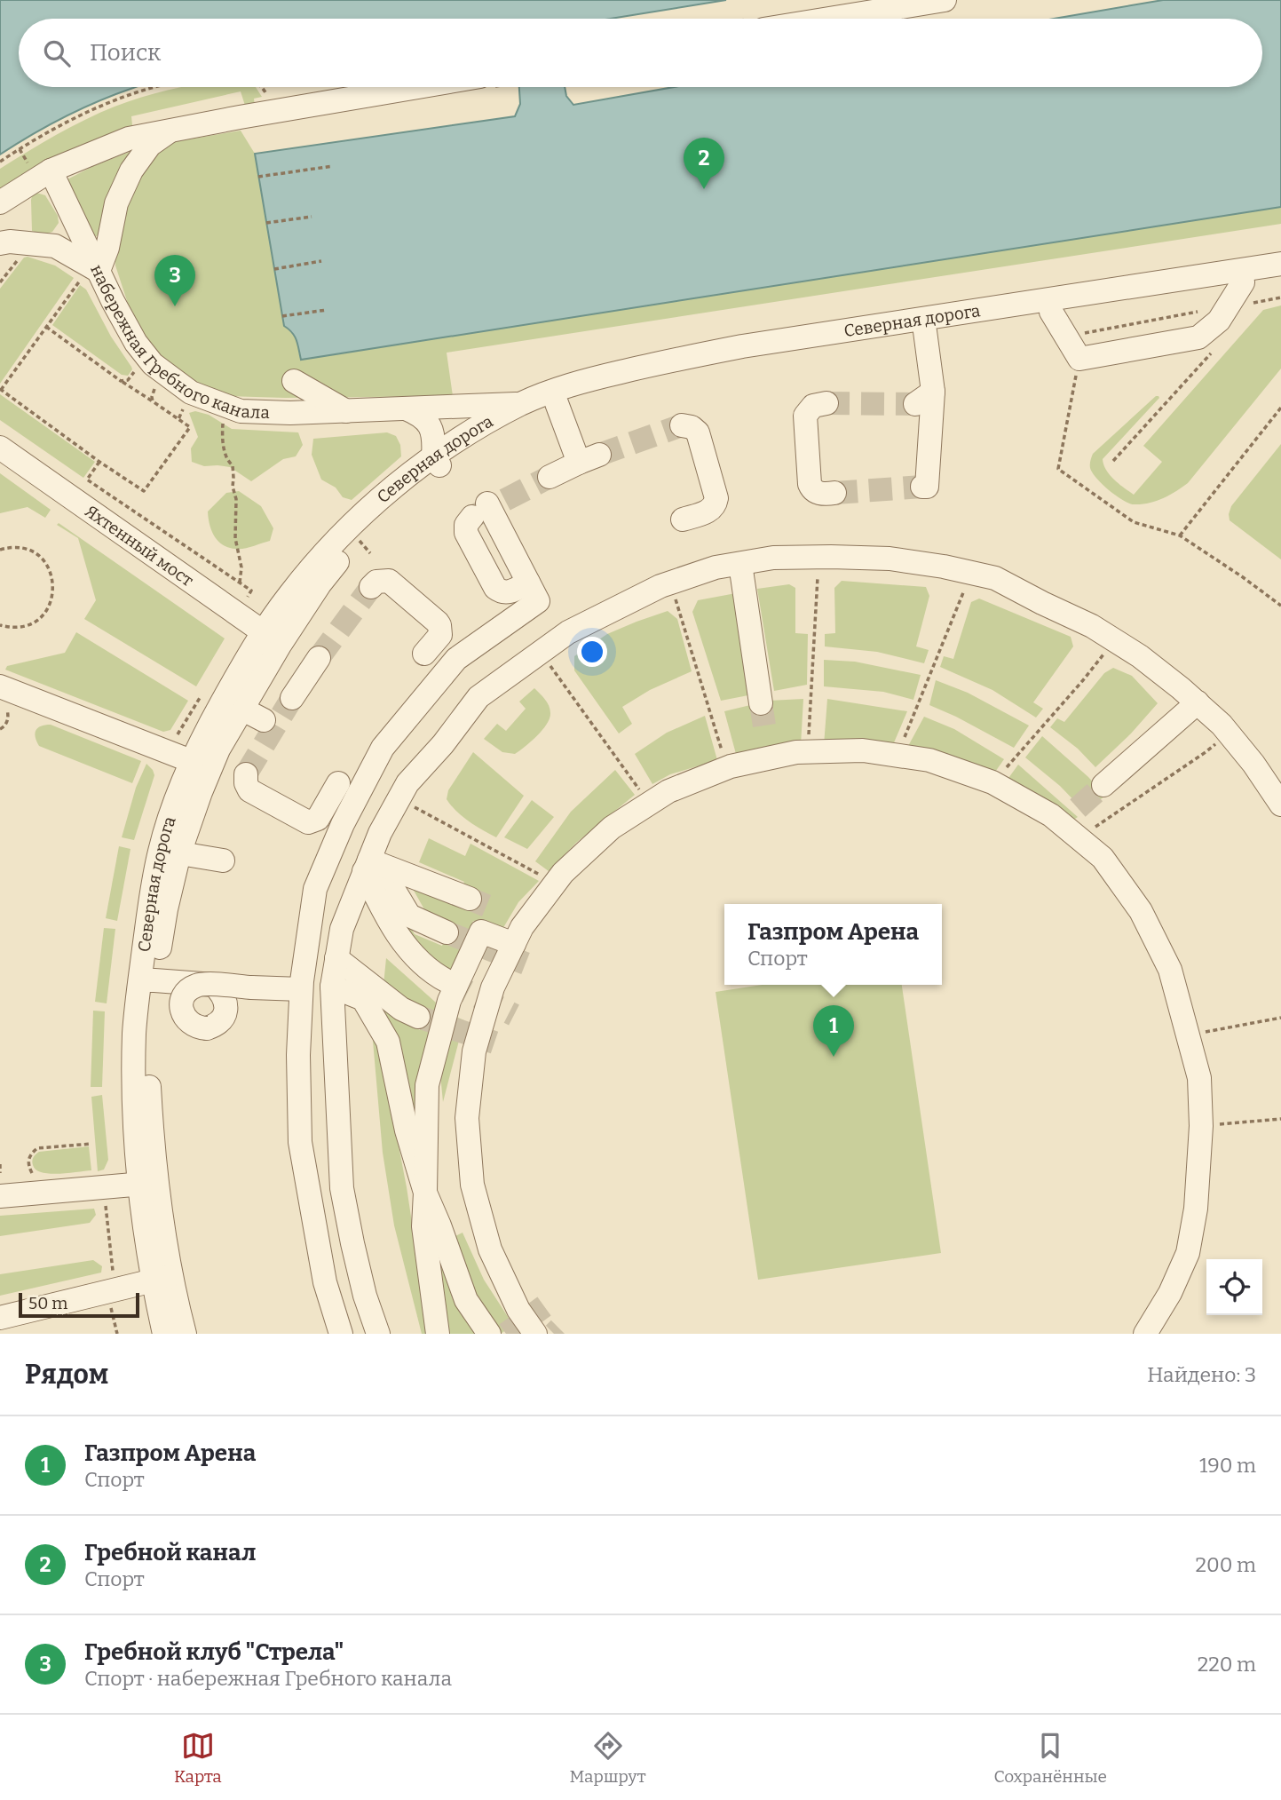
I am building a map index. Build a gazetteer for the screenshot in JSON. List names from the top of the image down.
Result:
{
  "streets": {
    "street": ["Северная дорога", "набережная Гребного канала", "Яхтенный мост"]
  },
  "crossings": [
    ["Северная дорога", "набережная Гребного канала"],
    ["Северная дорога", "Яхтенный мост"]
  ],
  "scale_bar": "50 m",
  "page": {
    "search": "Поиск",
    "pins": ["2", "3", "1"],
    "popup": ["Газпром Арена", "Спорт"],
    "scale": "50 m",
    "heading": ["Рядом", "Найдено: 3"],
    "list": [
      {
        "mark": "1",
        "name": "Газпром Арена",
        "note": "Спорт",
        "value": "190 m"
      },
      {
        "mark": "2",
        "name": "Гребной канал",
        "note": "Спорт",
        "value": "200 m"
      },
      {
        "mark": "3",
        "name": "Гребной клуб \"Стрела\"",
        "note": "Спорт · набережная Гребного канала",
        "value": "220 m"
      }
    ],
    "nav": ["Карта", "Маршрут", "Сохранённые"]
  }
}
